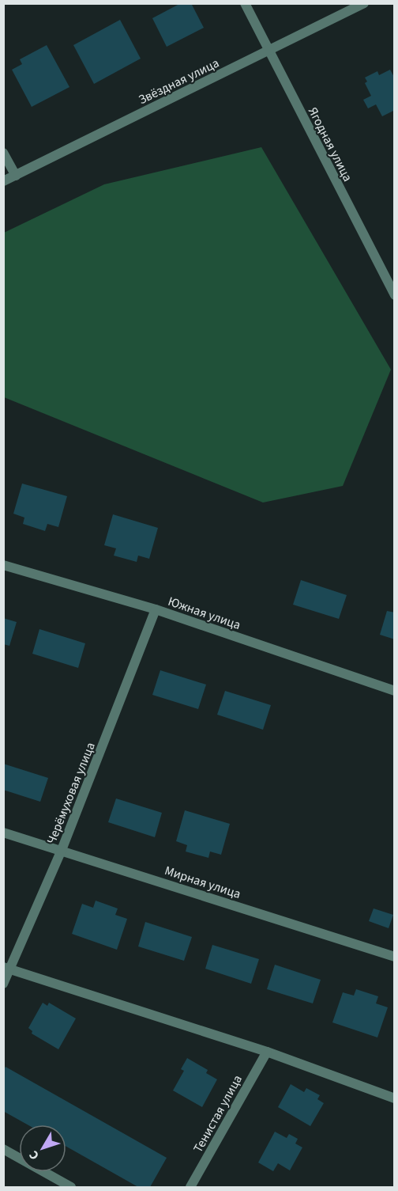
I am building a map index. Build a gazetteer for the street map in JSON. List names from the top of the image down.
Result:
{
  "streets": {
    "street": [
      "Звёздная улица",
      "Ягодная улица",
      "Южная улица",
      "Черёмуховая улица",
      "Мирная улица",
      "Тенистая улица"
    ]
  },
  "crossings": [
    ["Звёздная улица", "Ягодная улица"],
    ["Южная улица", "Черёмуховая улица"],
    ["Черёмуховая улица", "Мирная улица"]
  ],
  "north": "bottom left"
}
